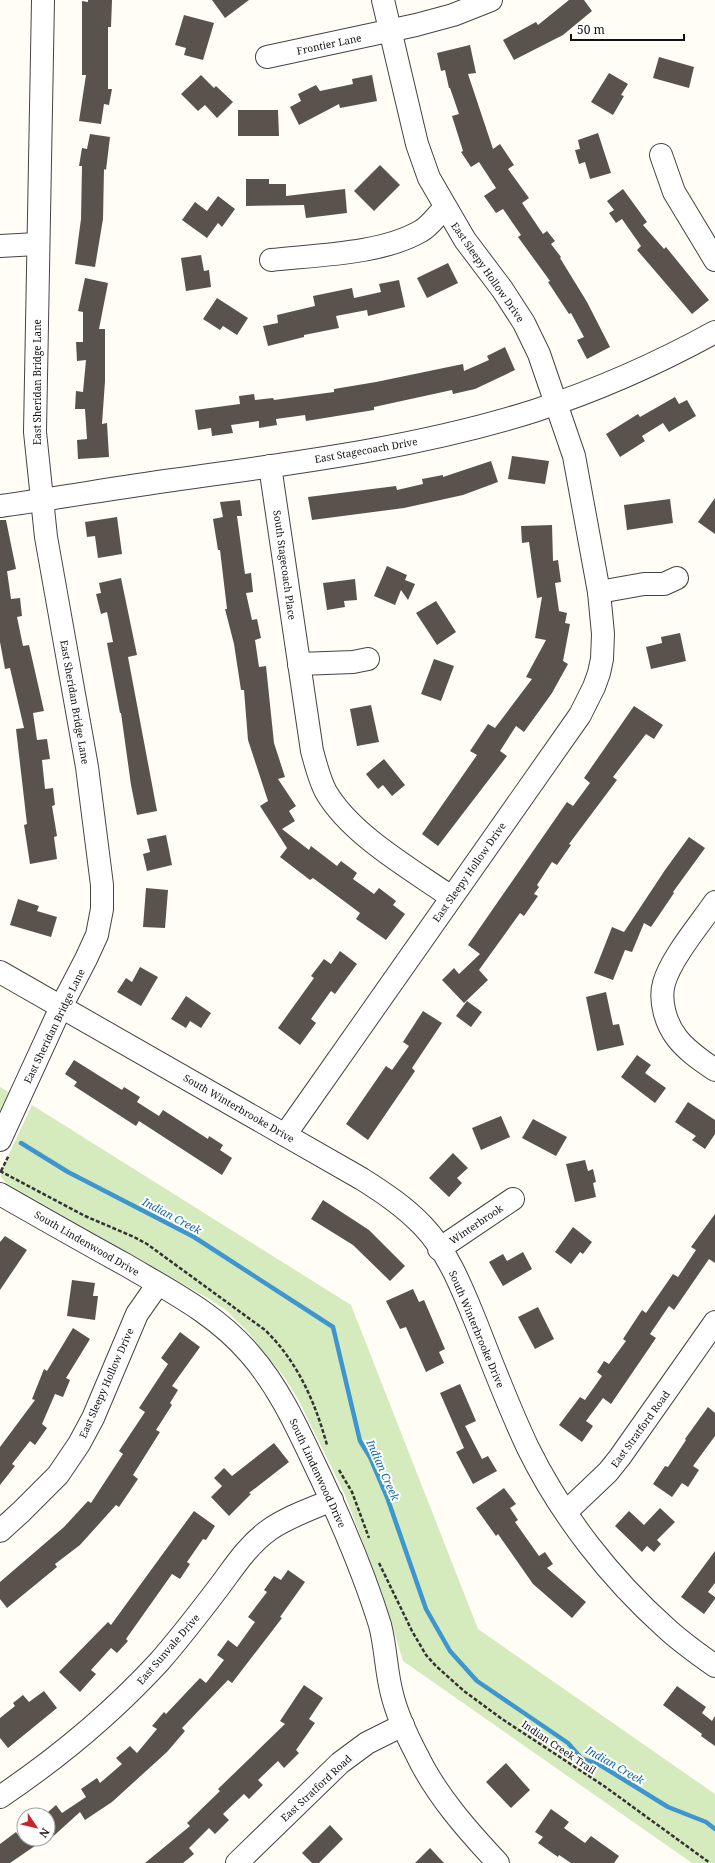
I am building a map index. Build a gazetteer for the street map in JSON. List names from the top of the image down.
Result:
{
  "streets": {
    "street": [
      "Frontier Lane",
      "East Sleepy Hollow Drive",
      "East Sheridan Bridge Lane",
      "East Stagecoach Drive",
      "South Stagecoach Place",
      "South Winterbrooke Drive",
      "Winterbrook",
      "South Lindenwood Drive",
      "East Stratford Road",
      "East Sunvale Drive"
    ],
    "path": ["Indian Creek Trail"]
  },
  "crossings": [
    ["Frontier Lane", "East Sleepy Hollow Drive"],
    ["East Sleepy Hollow Drive", "East Stagecoach Drive"],
    ["East Sleepy Hollow Drive", "South Stagecoach Place"],
    ["East Sleepy Hollow Drive", "South Winterbrooke Drive"],
    ["East Sleepy Hollow Drive", "South Lindenwood Drive"],
    ["East Sheridan Bridge Lane", "East Stagecoach Drive"],
    ["East Sheridan Bridge Lane", "South Winterbrooke Drive"],
    ["East Stagecoach Drive", "South Stagecoach Place"],
    ["South Winterbrooke Drive", "Winterbrook"],
    ["South Winterbrooke Drive", "East Stratford Road"],
    ["South Lindenwood Drive", "East Stratford Road"],
    ["South Lindenwood Drive", "East Sunvale Drive"]
  ],
  "water": ["Indian Creek"],
  "scale_bar": "50 m",
  "north": "bottom right"
}
